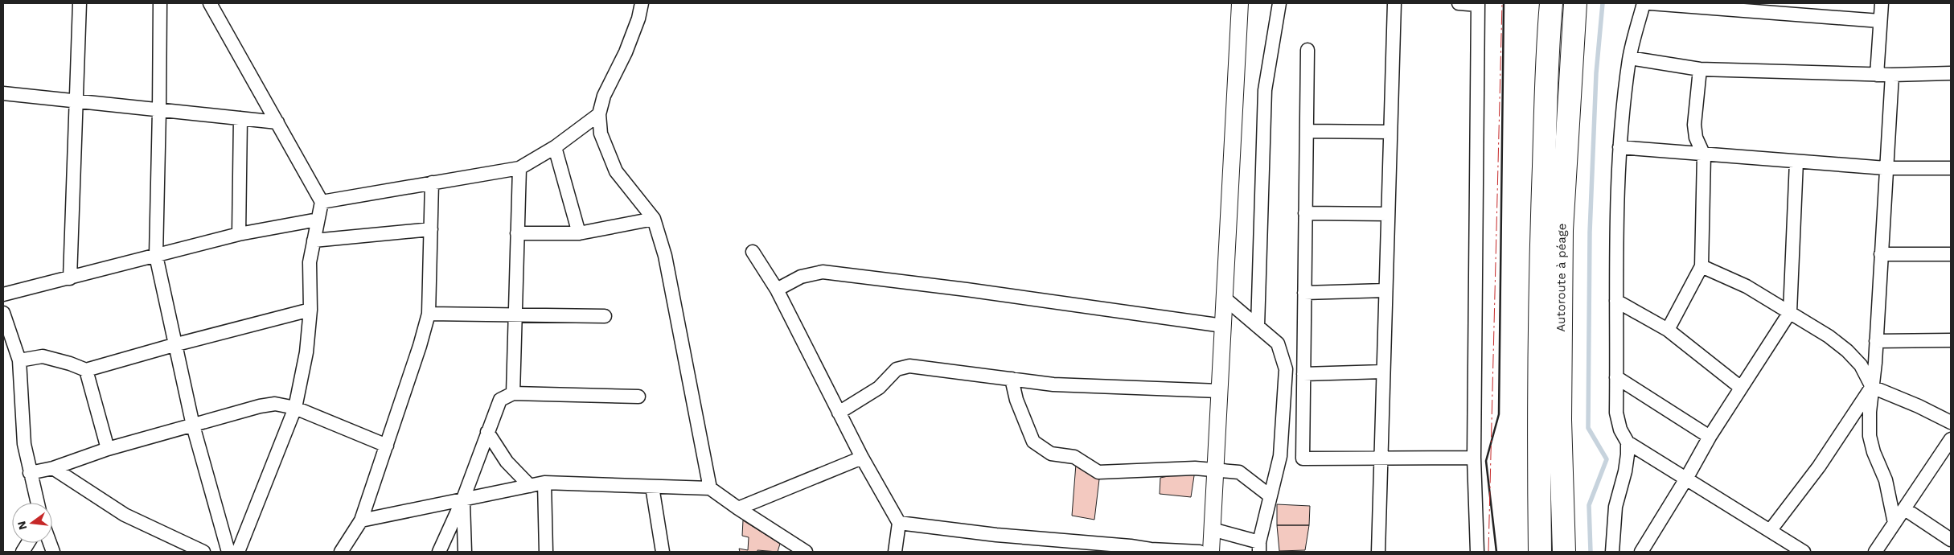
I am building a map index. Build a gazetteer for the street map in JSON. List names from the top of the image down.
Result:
{
  "streets": {
    "highway": ["Autoroute à péage"]
  },
  "north": "left"
}
